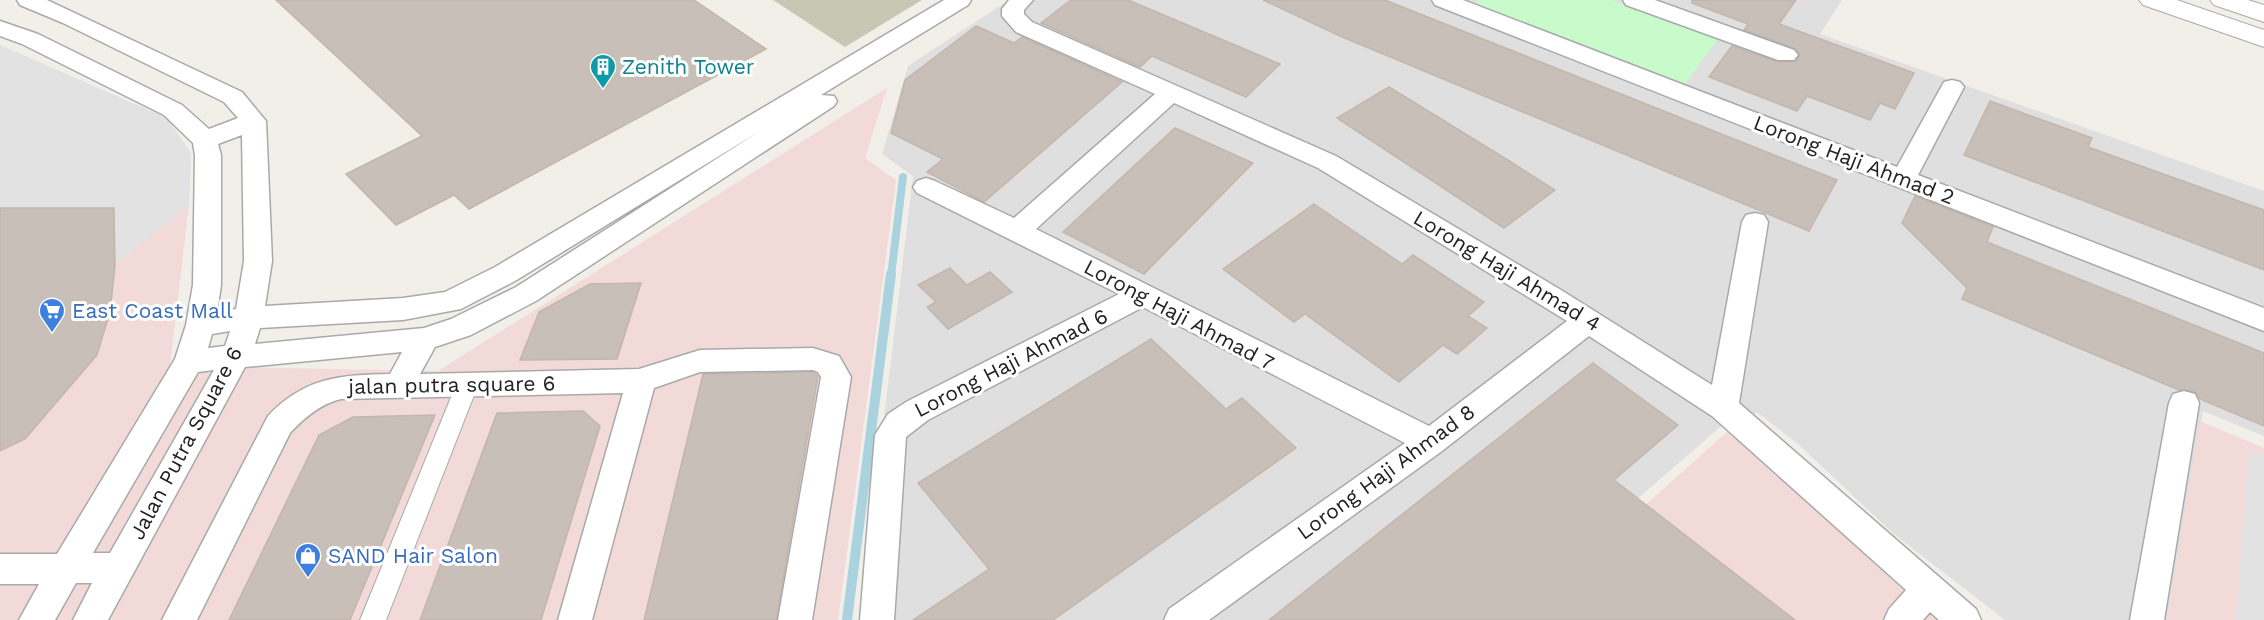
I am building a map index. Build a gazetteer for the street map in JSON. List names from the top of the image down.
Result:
{
  "streets": {
    "street": [
      "Lorong Haji Ahmad 2",
      "Lorong Haji Ahmad 4",
      "Lorong Haji Ahmad 7",
      "Lorong Haji Ahmad 6",
      "jalan putra square 6",
      "Jalan Putra Square 6",
      "Lorong Haji Ahmad 8"
    ]
  },
  "crossings": [
    ["Lorong Haji Ahmad 4", "Lorong Haji Ahmad 8"],
    ["Lorong Haji Ahmad 7", "Lorong Haji Ahmad 6"],
    ["Lorong Haji Ahmad 7", "Lorong Haji Ahmad 8"]
  ],
  "places": {
    "building": ["Zenith Tower"],
    "supermarket": ["East Coast Mall"],
    "shop": ["SAND Hair Salon"]
  }
}
